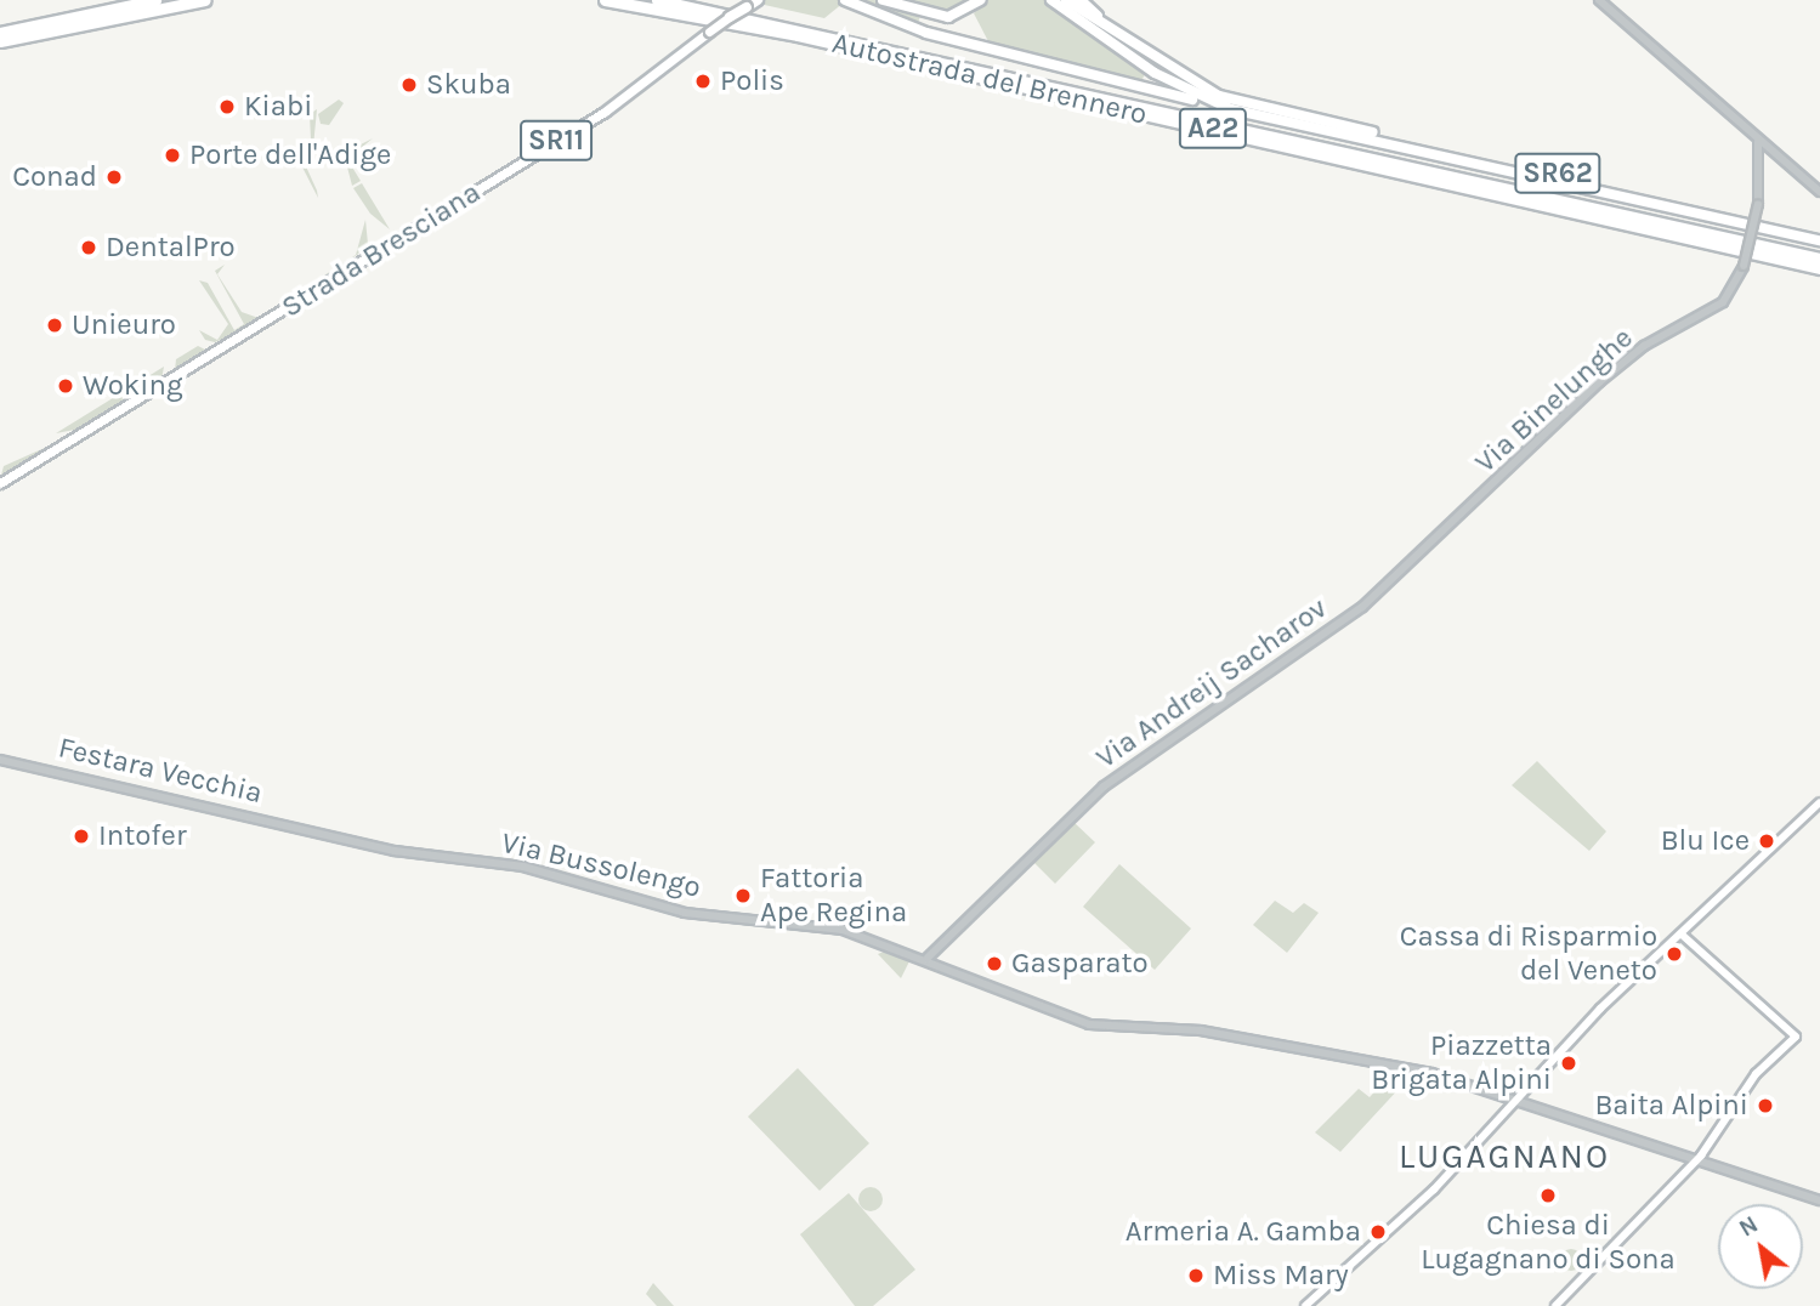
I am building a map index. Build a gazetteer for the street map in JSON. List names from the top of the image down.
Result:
{
  "streets": {
    "highway": ["Autostrada del Brennero", "A22", "SR62"],
    "main road": ["SR11", "Strada Bresciana"],
    "street": [
      "Via Binelunghe",
      "Via Andreij Sacharov",
      "Festara Vecchia",
      "Via Bussolengo"
    ]
  },
  "crossings": [
    ["Via Binelunghe", "Via Andreij Sacharov"],
    ["Via Andreij Sacharov", "Via Bussolengo"],
    ["Festara Vecchia", "Via Bussolengo"]
  ],
  "districts": ["LUGAGNANO"],
  "places": [
    "Polis",
    "Skuba",
    "Kiabi",
    "Porte dell'Adige",
    "Conad",
    "DentalPro",
    "Unieuro",
    "Woking",
    "Intofer",
    "Blu Ice",
    "Fattoria Ape Regina",
    "Cassa di Risparmio del Veneto",
    "Gasparato",
    "Piazzetta Brigata Alpini",
    "Baita Alpini",
    "Chiesa di Lugagnano di Sona",
    "Armeria A. Gamba",
    "Miss Mary"
  ],
  "north": "top left"
}
